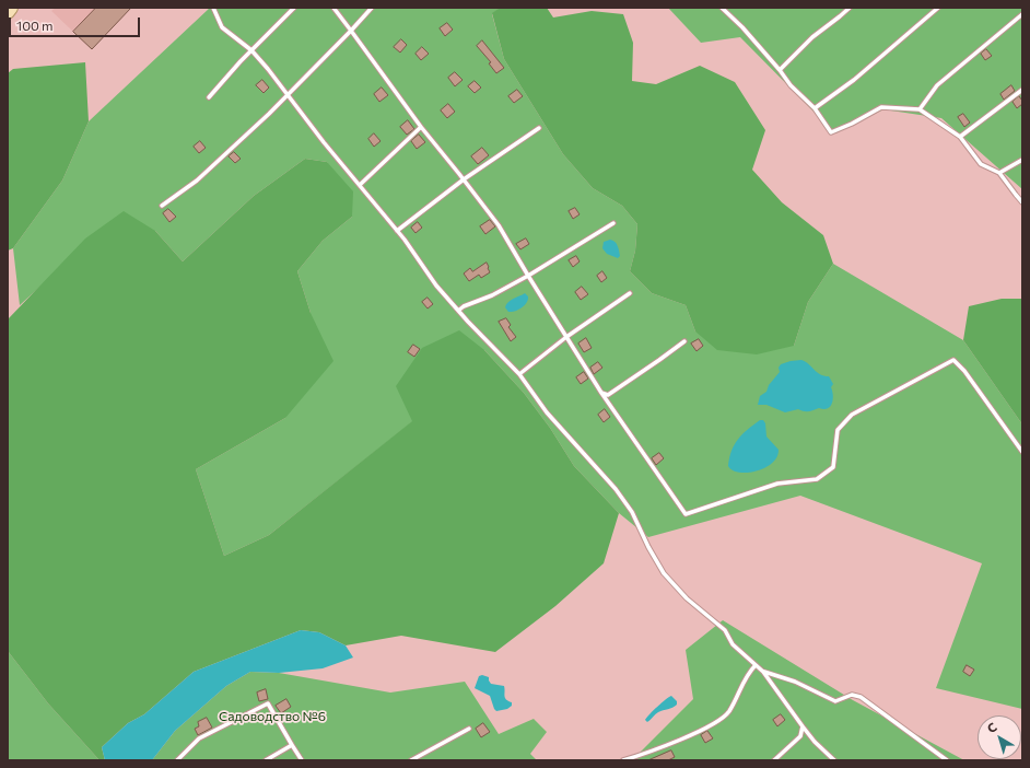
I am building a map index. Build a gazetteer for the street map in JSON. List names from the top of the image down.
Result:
{
  "parks": ["Садоводство №6"],
  "scale_bar": "100 m",
  "north": "top left"
}
